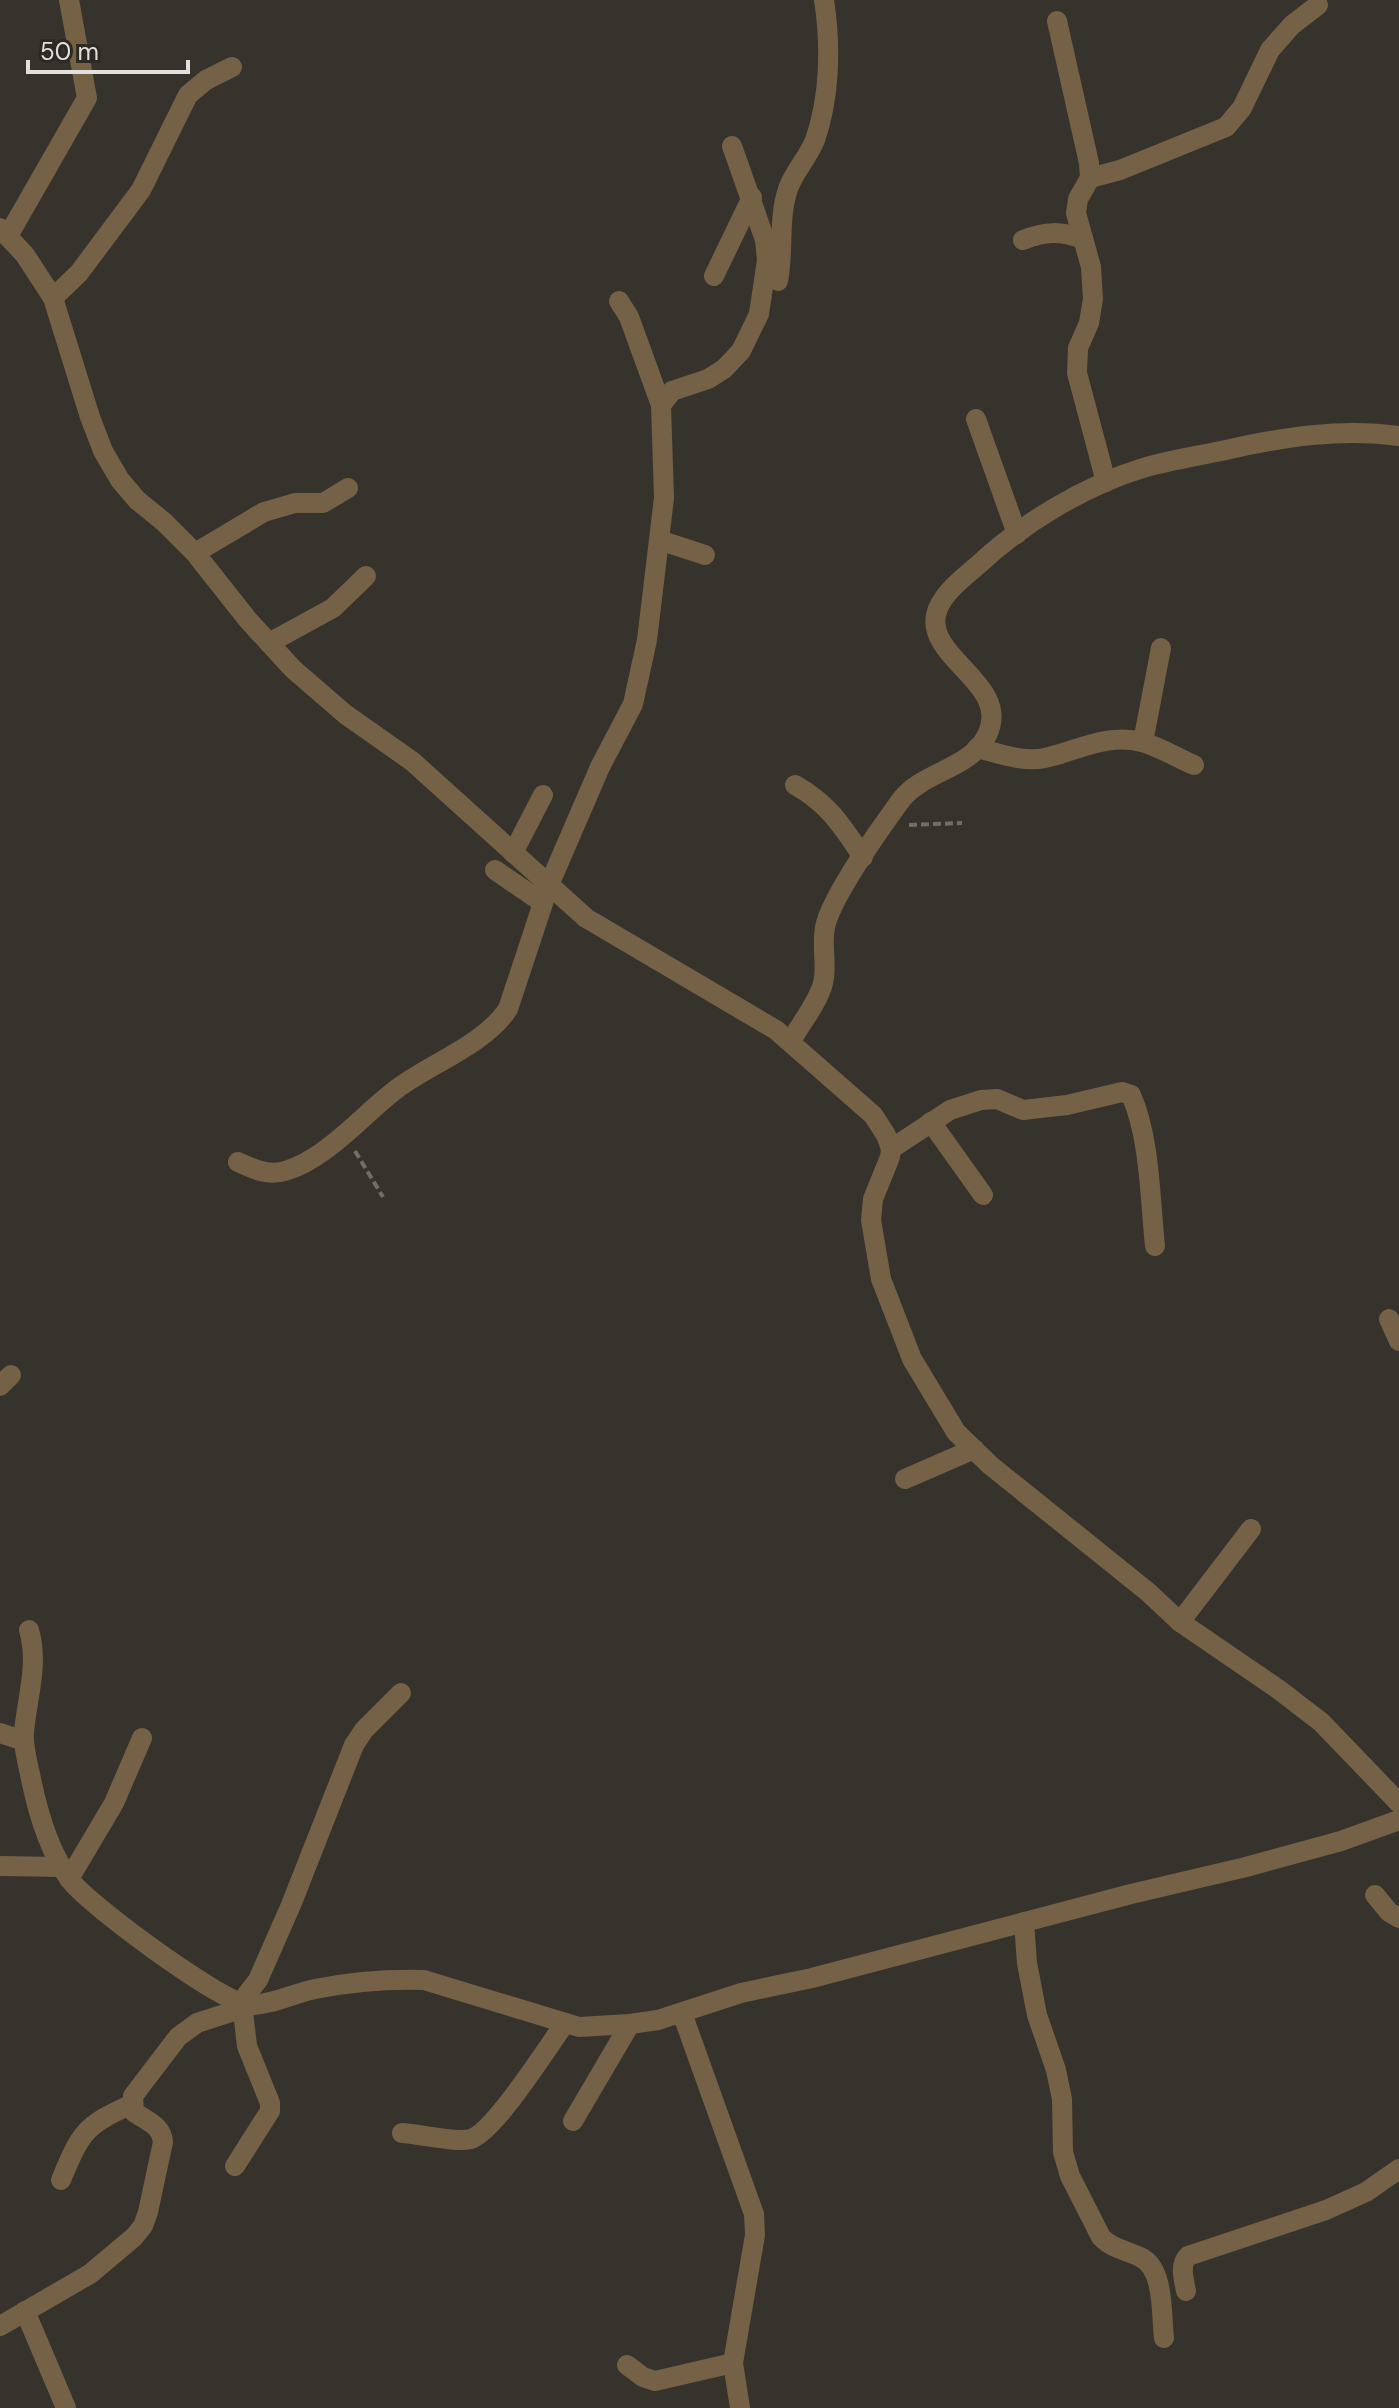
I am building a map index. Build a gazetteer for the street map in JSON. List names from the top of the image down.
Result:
{
  "scale_bar": "50 m"
}
